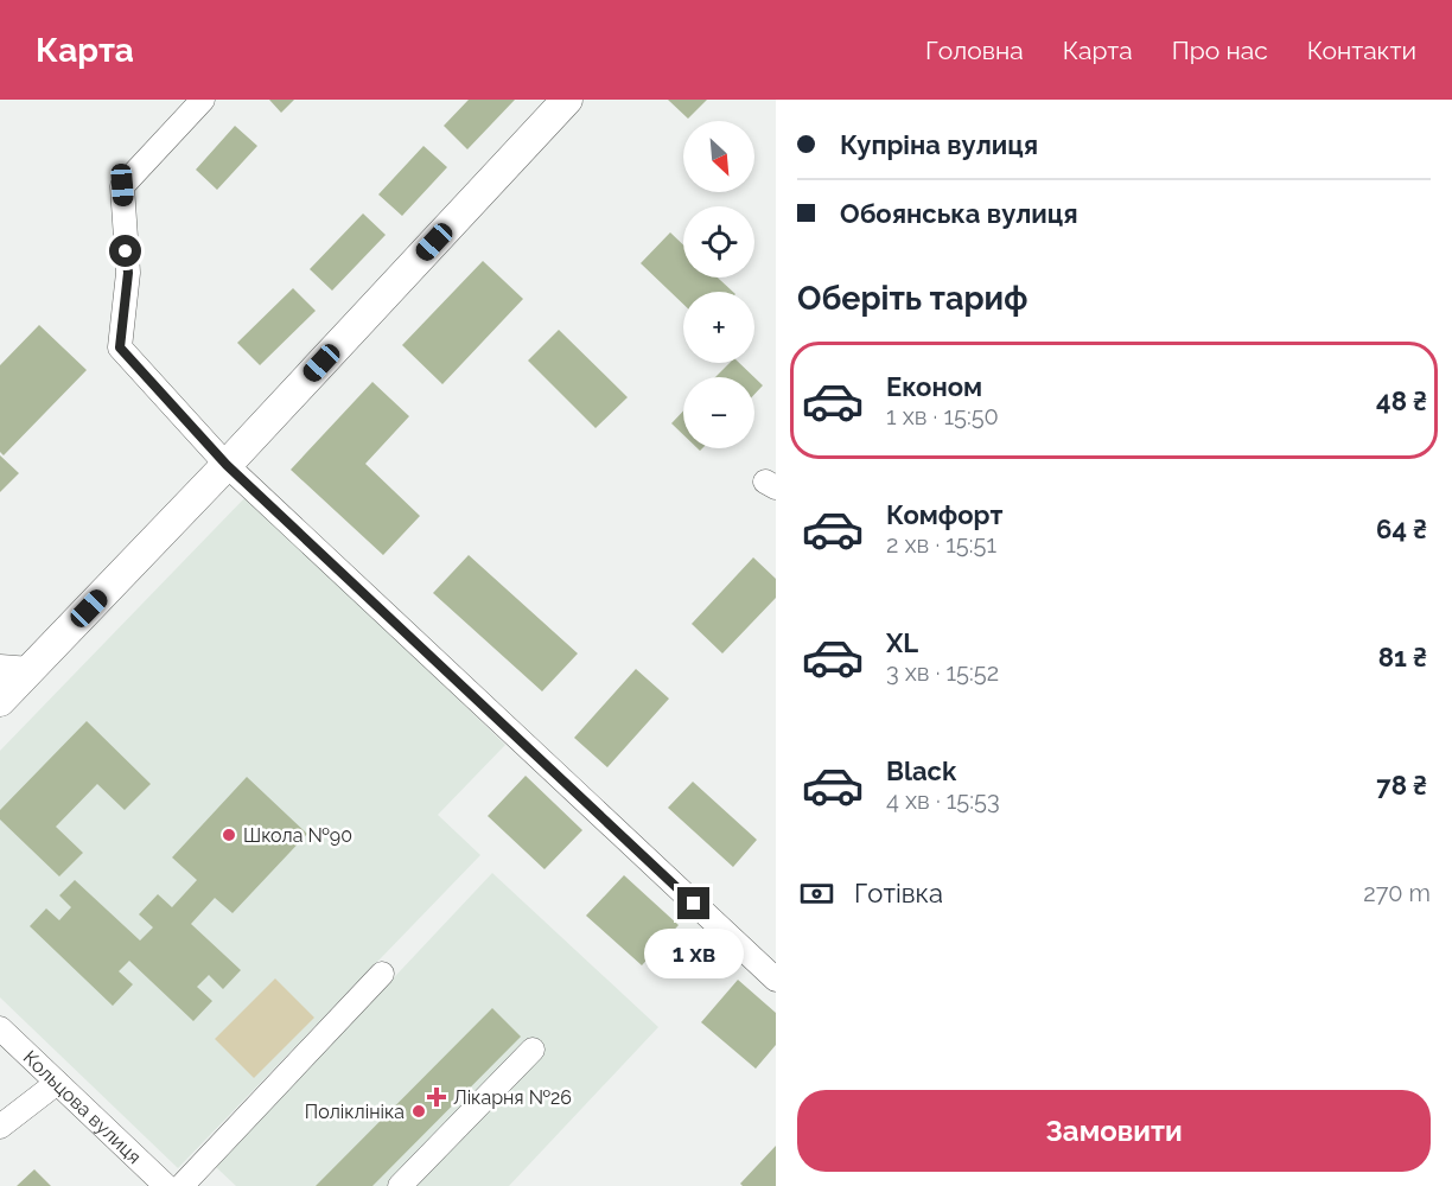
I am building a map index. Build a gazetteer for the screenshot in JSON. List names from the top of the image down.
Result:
{
  "streets": {
    "street": ["Кольцова вулиця"]
  },
  "places": {
    "other": ["Школа №90", "Поліклініка"],
    "health": ["Лікарня №26"]
  },
  "north": "bottom right",
  "page": {
    "header": "Карта",
    "nav": [
      "Головна",
      "Карта",
      "Про нас",
      "Контакти"
    ],
    "banner": ["Купріна вулиця", "Обоянська вулиця"],
    "map_buttons": ["+", "−"],
    "heading": "Оберіть тариф",
    "list": [
      {
        "name": "Економ",
        "note": "1 хв · 15:50",
        "value": "48 ₴"
      },
      {
        "name": "Комфорт",
        "note": "2 хв · 15:51",
        "value": "64 ₴"
      },
      {
        "name": "XL",
        "note": "3 хв · 15:52",
        "value": "81 ₴"
      },
      {
        "name": "Black",
        "note": "4 хв · 15:53",
        "value": "78 ₴"
      }
    ],
    "pay": ["Готівка", "270 m"],
    "bubble": "1 хв",
    "buttons": "Замовити"
  }
}
